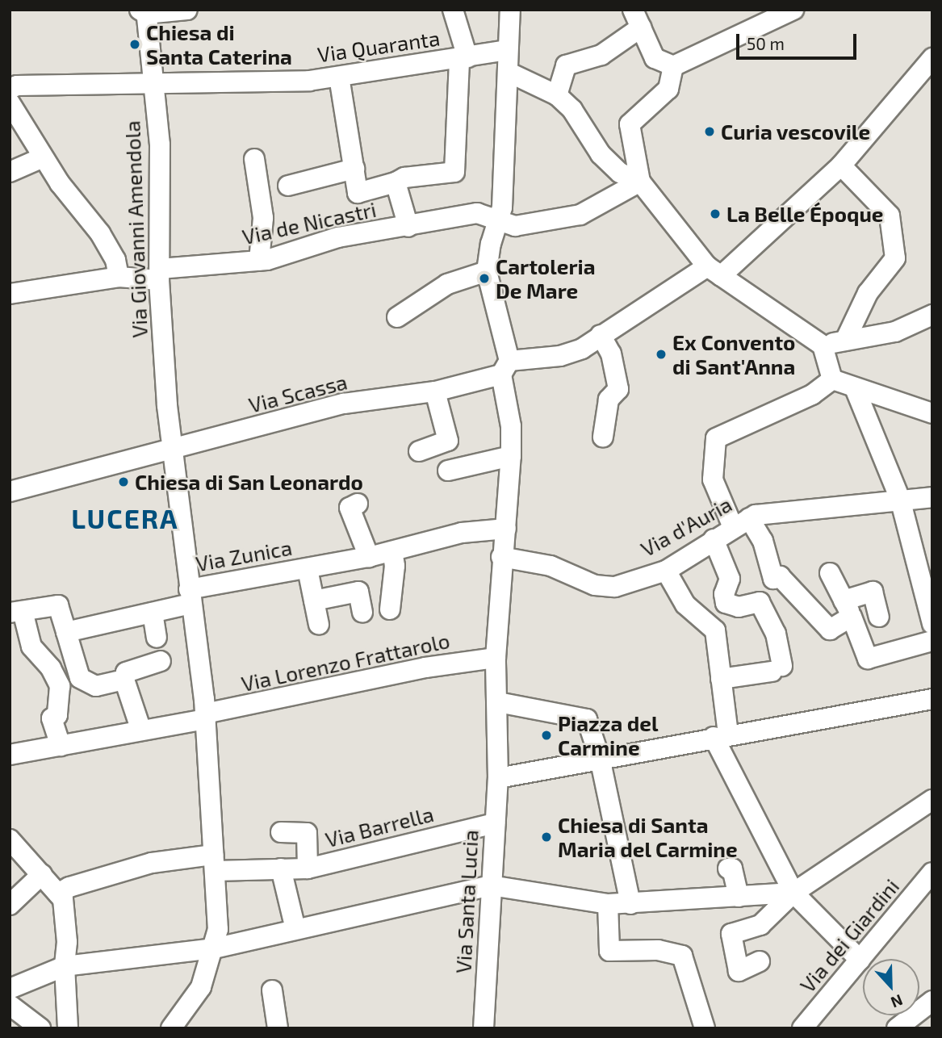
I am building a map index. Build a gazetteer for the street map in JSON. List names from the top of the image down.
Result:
{
  "streets": {
    "street": [
      "Via Quaranta",
      "Via de Nicastri",
      "Via Giovanni Amendola",
      "Via Scassa",
      "Via d'Auria",
      "Via Zunica",
      "Via Lorenzo Frattarolo",
      "Via Barrella",
      "Via Santa Lucia",
      "Via dei Giardini"
    ]
  },
  "crossings": [
    ["Via Quaranta", "Via Giovanni Amendola"],
    ["Via de Nicastri", "Via Giovanni Amendola"],
    ["Via Giovanni Amendola", "Via Scassa"],
    ["Via Giovanni Amendola", "Via Zunica"],
    ["Via Giovanni Amendola", "Via Lorenzo Frattarolo"],
    ["Via Giovanni Amendola", "Via Barrella"],
    ["Via Barrella", "Via Santa Lucia"]
  ],
  "districts": ["LUCERA"],
  "places": [
    "Chiesa di Santa Caterina",
    "Curia vescovile",
    "La Belle Époque",
    "Cartoleria De Mare",
    "Ex Convento di Sant'Anna",
    "Chiesa di San Leonardo",
    "Piazza del Carmine",
    "Chiesa di Santa Maria del Carmine"
  ],
  "scale_bar": "50 m",
  "north": "bottom"
}
